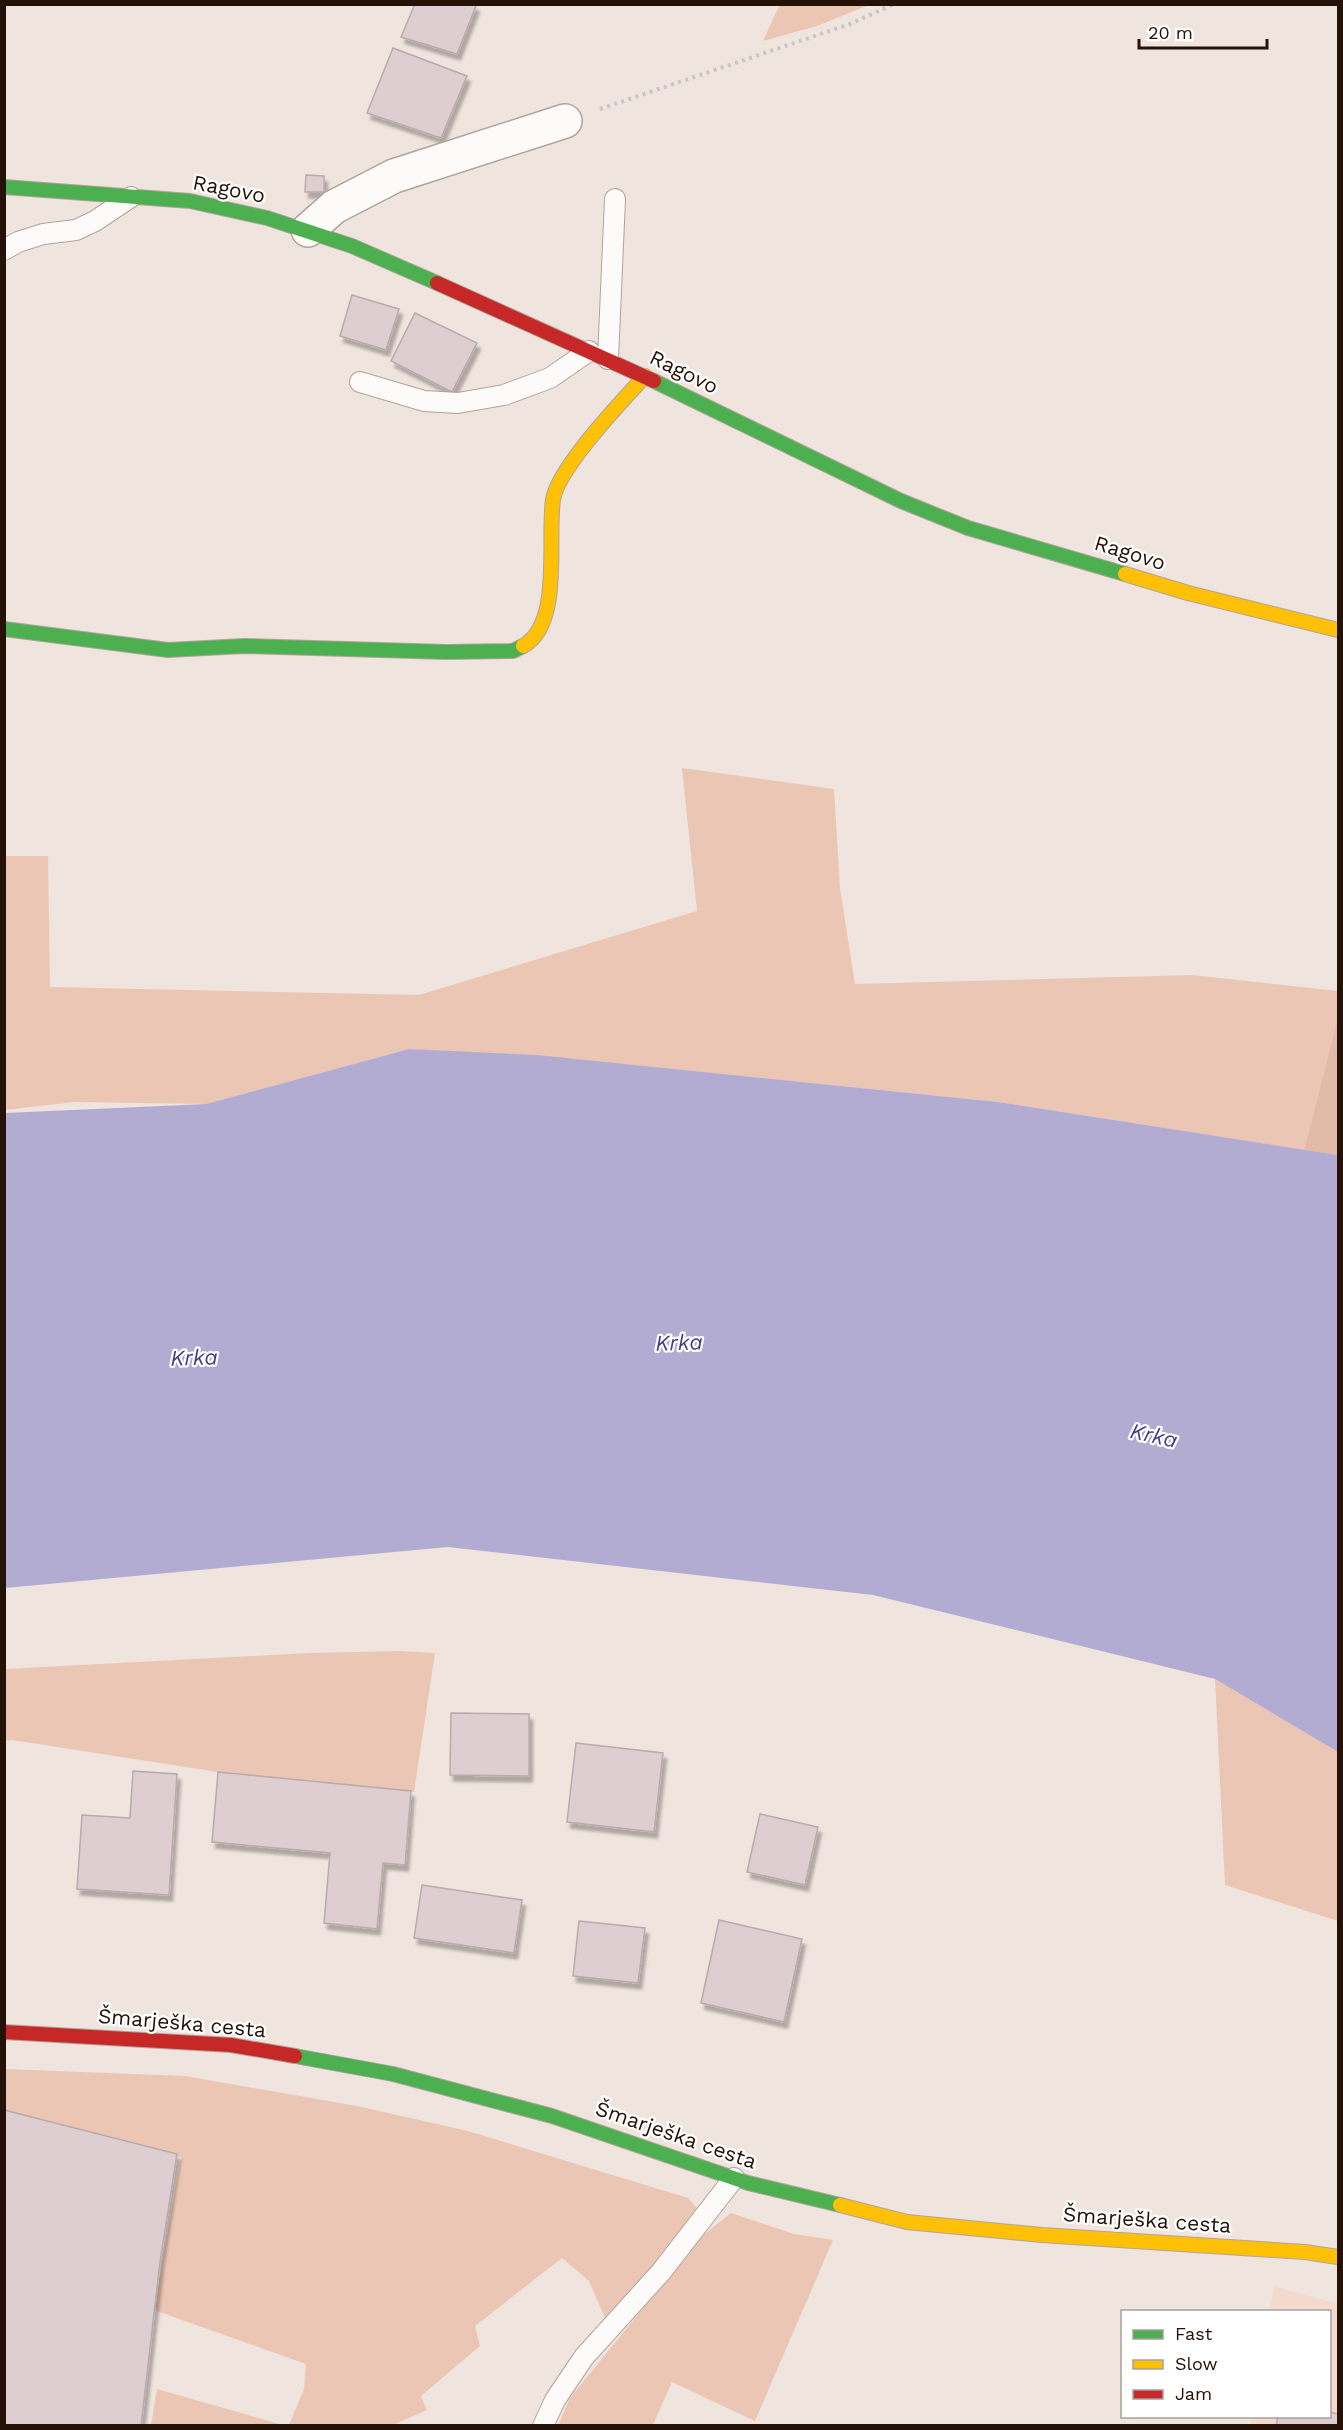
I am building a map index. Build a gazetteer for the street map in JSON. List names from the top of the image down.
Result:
{
  "streets": {
    "street": ["Ragovo", "Šmarješka cesta"]
  },
  "water": ["Krka"],
  "legend": ["Fast", "Slow", "Jam"],
  "scale_bar": "20 m"
}
